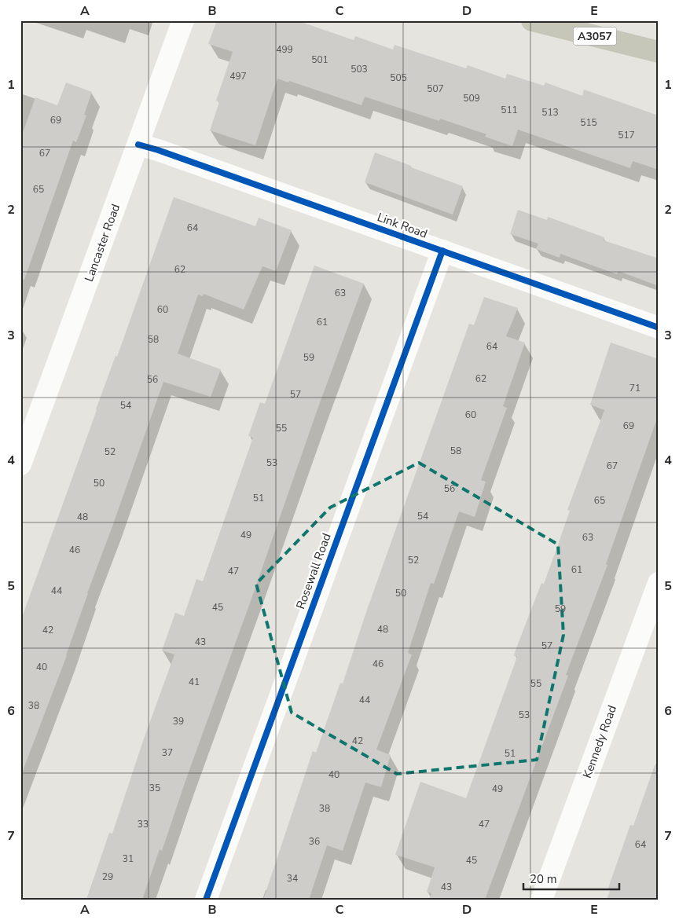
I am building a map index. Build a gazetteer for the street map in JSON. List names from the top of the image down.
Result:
{
  "streets": {
    "main road": ["A3057"],
    "street": [
      "Link Road",
      "Lancaster Road",
      "Rosewall Road",
      "Kennedy Road"
    ]
  },
  "crossings": [
    ["Link Road", "Lancaster Road"],
    ["Link Road", "Rosewall Road"]
  ],
  "house_numbers": [
    "499",
    "501",
    "503",
    "497",
    "505",
    "507",
    "509",
    "511",
    "513",
    "69",
    "515",
    "517",
    "67",
    "65",
    "64",
    "62",
    "63",
    "60",
    "61",
    "58",
    "64",
    "59",
    "62",
    "56",
    "71",
    "57",
    "54",
    "60",
    "69",
    "55",
    "58",
    "52",
    "53",
    "67",
    "50",
    "56",
    "51",
    "65",
    "54",
    "48",
    "49",
    "63",
    "46",
    "52",
    "61",
    "47",
    "44",
    "50",
    "45",
    "59",
    "48",
    "42",
    "43",
    "57",
    "46",
    "40",
    "41",
    "55",
    "44",
    "38",
    "53",
    "39",
    "42",
    "37",
    "51",
    "40",
    "35",
    "49",
    "38",
    "33",
    "47",
    "36",
    "64",
    "31",
    "45",
    "29",
    "34",
    "43"
  ],
  "scale_bar": "20 m",
  "grid": {
    "columns": [
      "A",
      "B",
      "C",
      "D",
      "E"
    ],
    "rows": [
      "1",
      "2",
      "3",
      "4",
      "5",
      "6",
      "7"
    ]
  }
}
